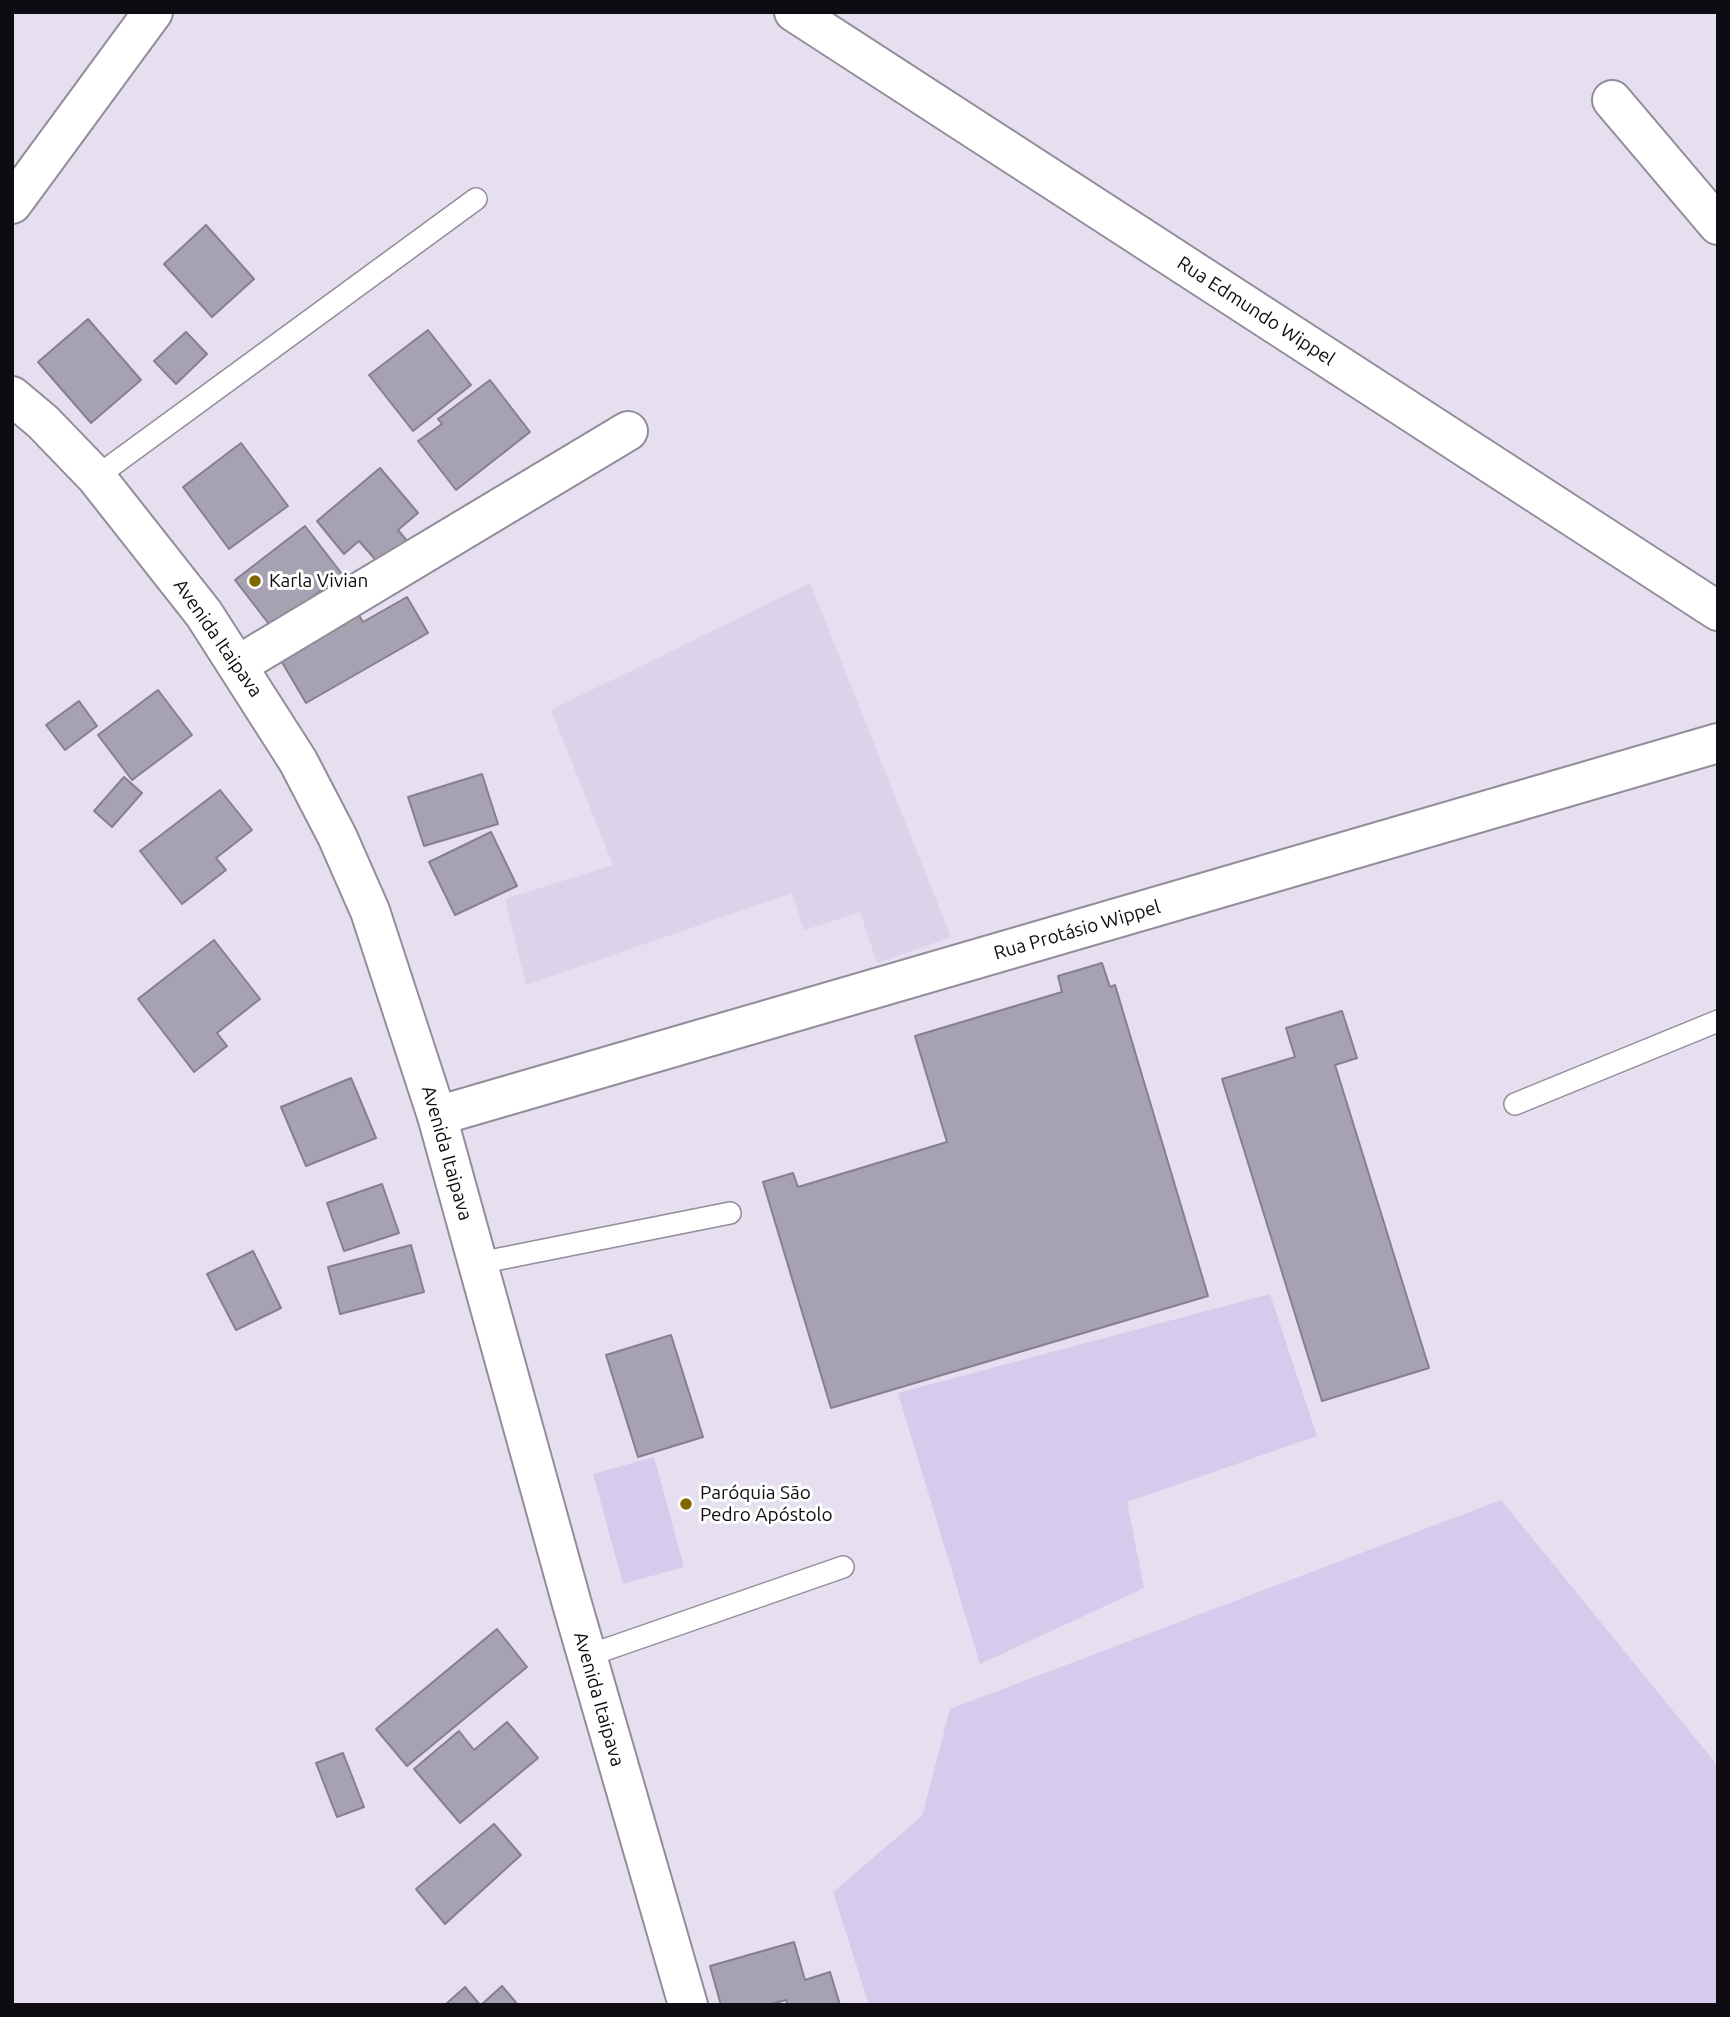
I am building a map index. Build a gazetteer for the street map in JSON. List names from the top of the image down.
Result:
{
  "streets": {
    "street": ["Rua Edmundo Wippel", "Avenida Itaipava", "Rua Protásio Wippel"]
  },
  "crossings": [
    ["Avenida Itaipava", "Rua Protásio Wippel"]
  ],
  "places": ["Karla Vivian", "Paróquia São Pedro Apóstolo"]
}
